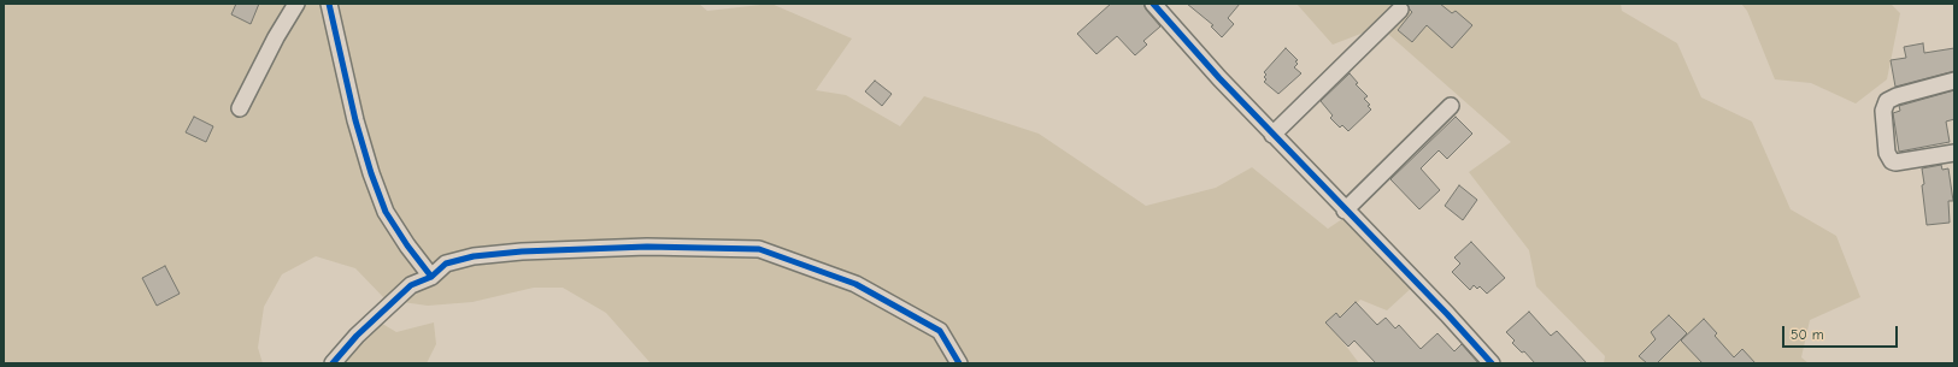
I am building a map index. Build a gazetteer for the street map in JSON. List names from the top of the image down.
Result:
{
  "scale_bar": "50 m"
}
